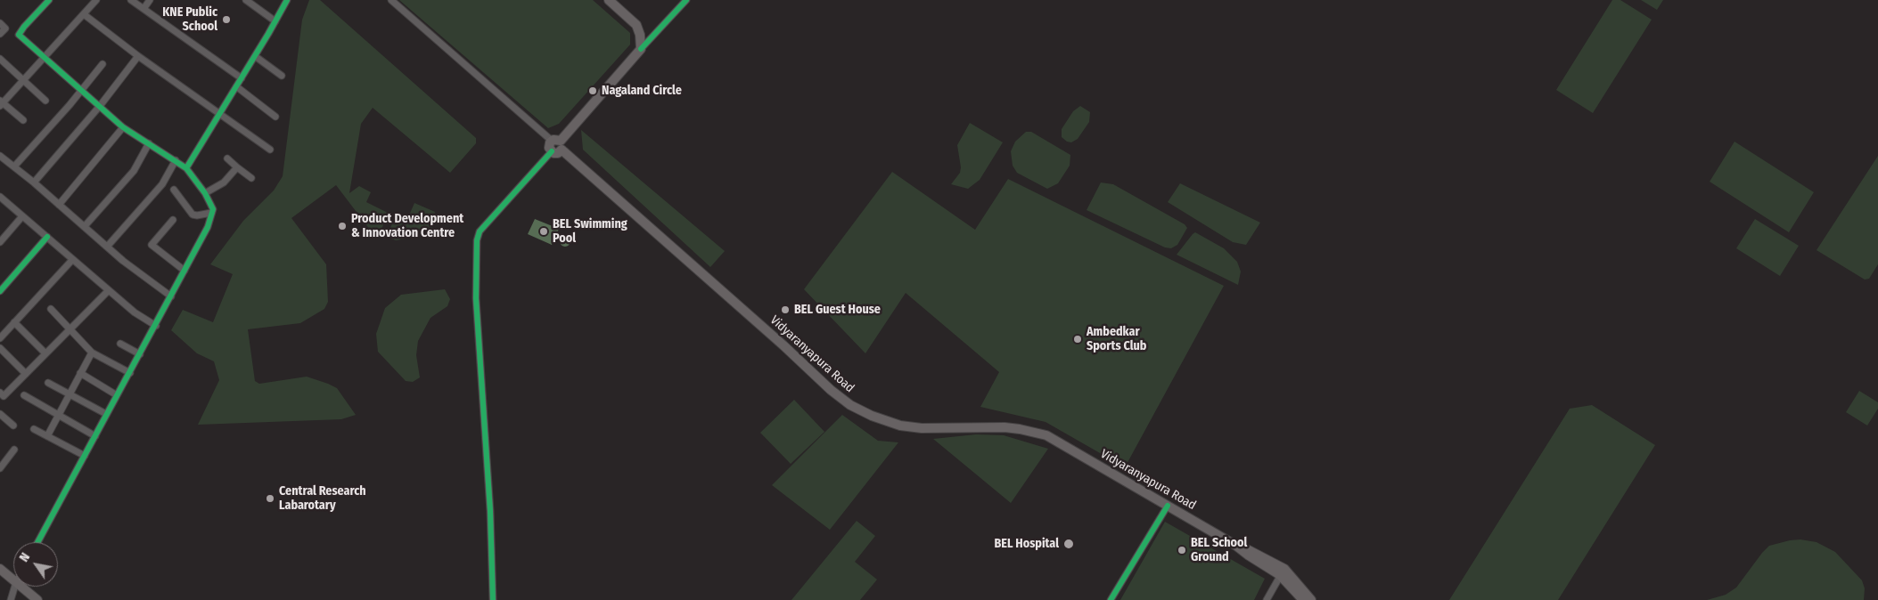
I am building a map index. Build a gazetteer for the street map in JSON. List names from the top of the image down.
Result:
{
  "streets": {
    "main road": ["Vidyaranyapura Road"]
  },
  "places": [
    "KNE Public School",
    "Nagaland Circle",
    "Product Development & Innovation Centre",
    "BEL Swimming Pool",
    "BEL Guest House",
    "Ambedkar Sports Club",
    "Central Research Labarotary",
    "BEL Hospital",
    "BEL School Ground"
  ],
  "north": "top left"
}
